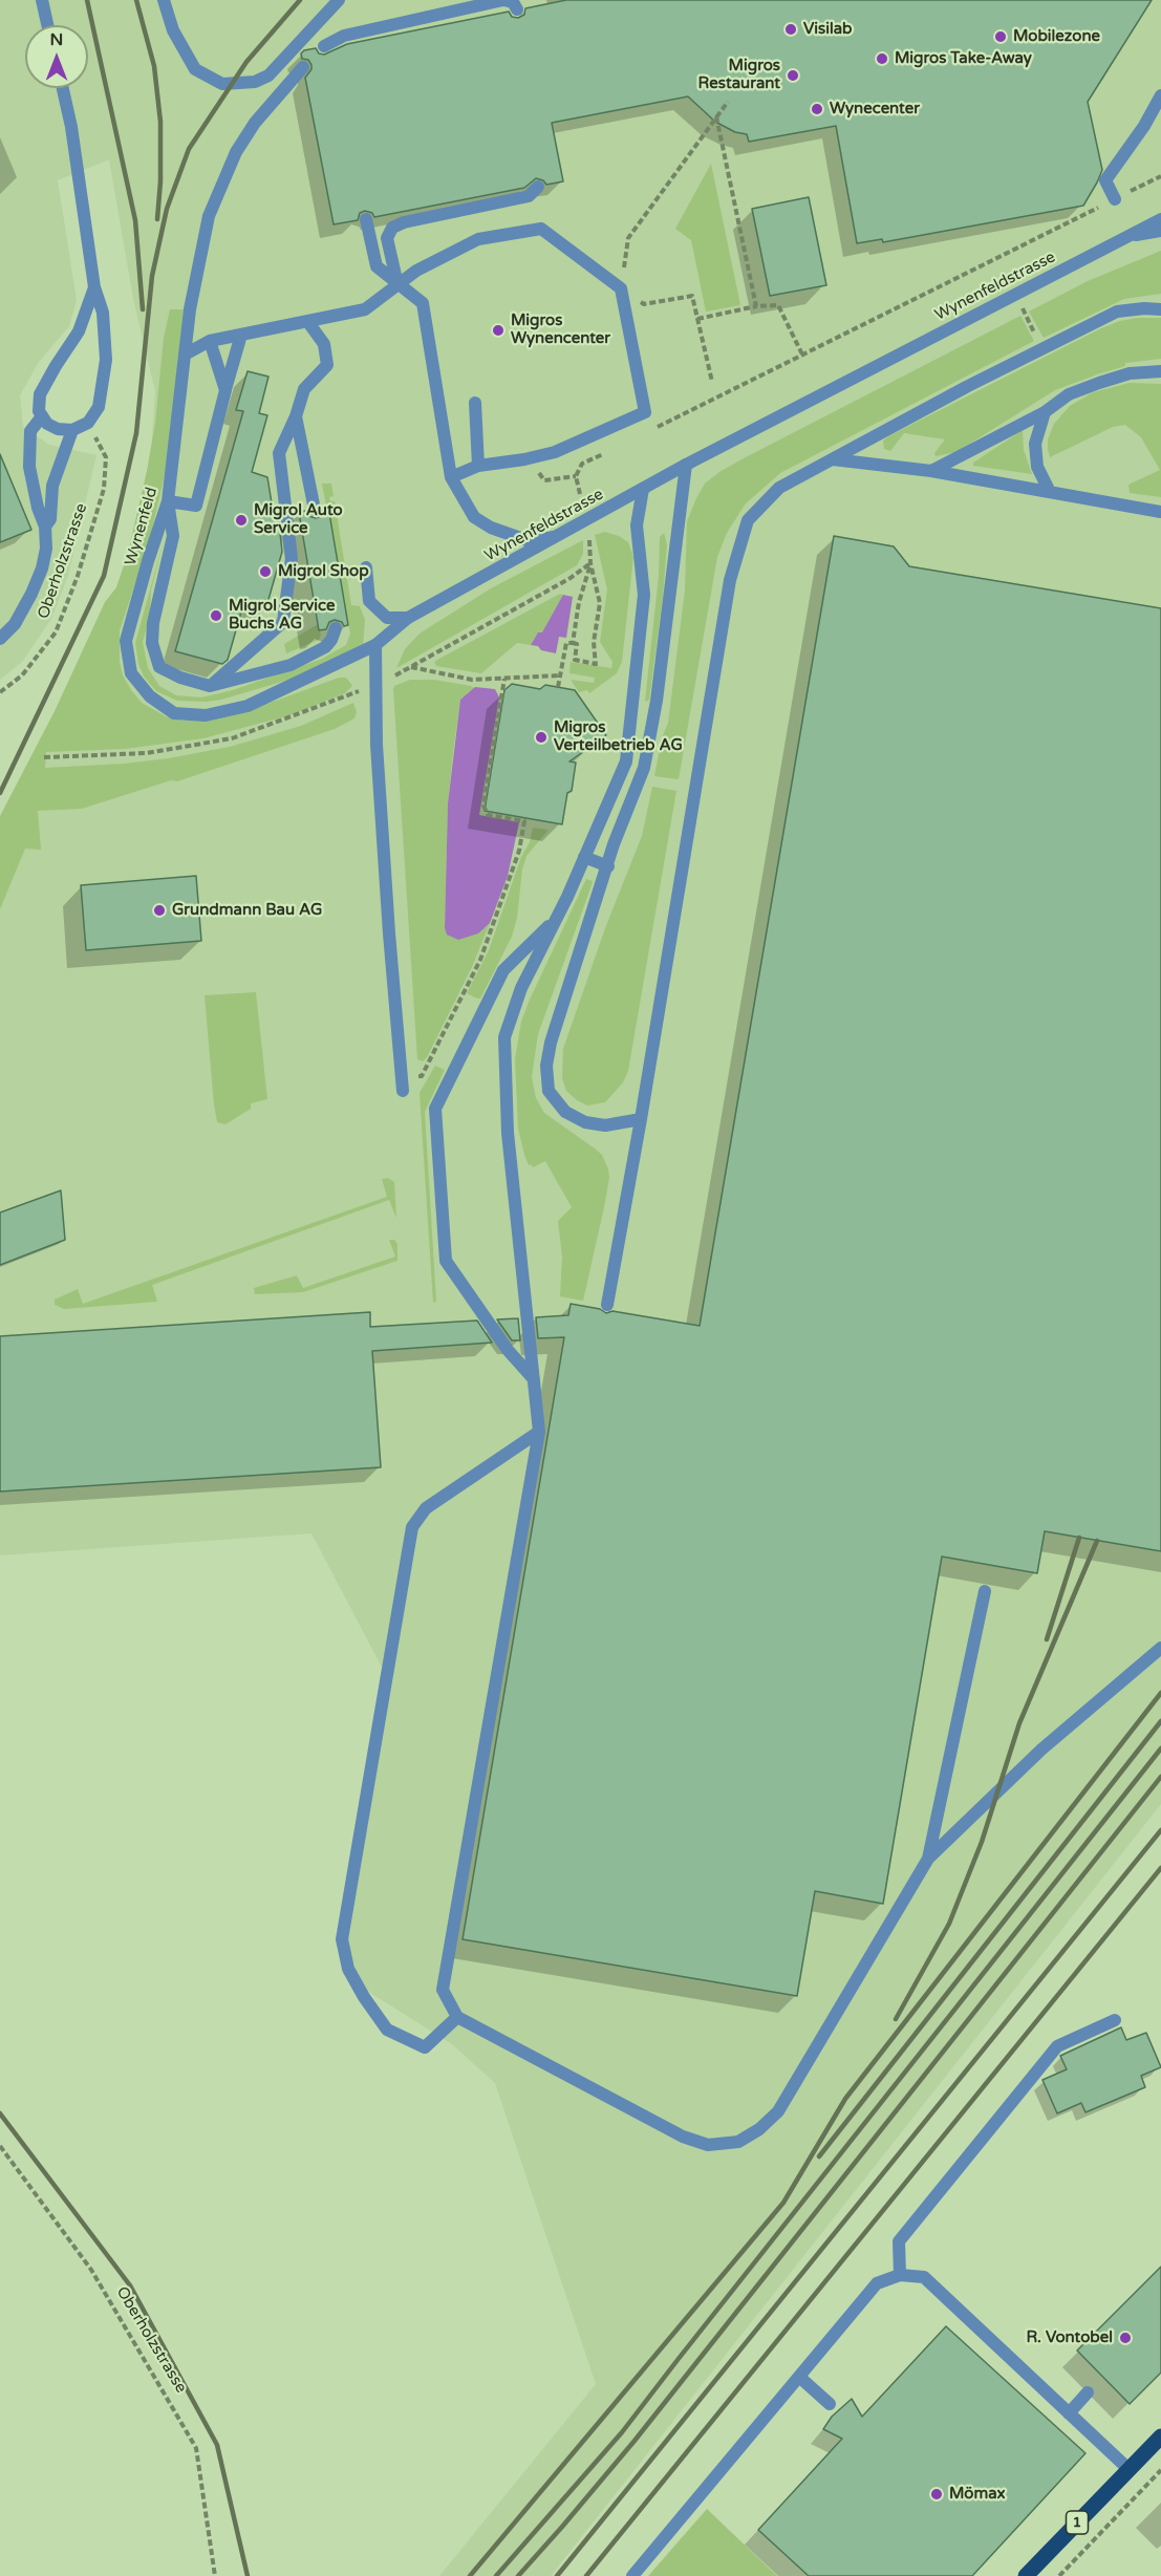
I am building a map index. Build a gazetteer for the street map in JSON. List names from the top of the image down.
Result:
{
  "streets": {
    "main road": ["1"],
    "street": ["Wynenfeldstrasse", "Wynenfeld"],
    "path": ["Oberholzstrasse"]
  },
  "crossings": [
    ["Wynenfeldstrasse", "Wynenfeld"]
  ],
  "places": [
    "Visilab",
    "Mobilezone",
    "Migros Take-Away",
    "Migros Restaurant",
    "Wynecenter",
    "Migros Wynencenter",
    "Migrol Auto Service",
    "Migrol Shop",
    "Migrol Service Buchs AG",
    "Migros Verteilbetrieb AG",
    "Grundmann Bau AG",
    "R. Vontobel",
    "Mömax"
  ],
  "north": "top"
}
